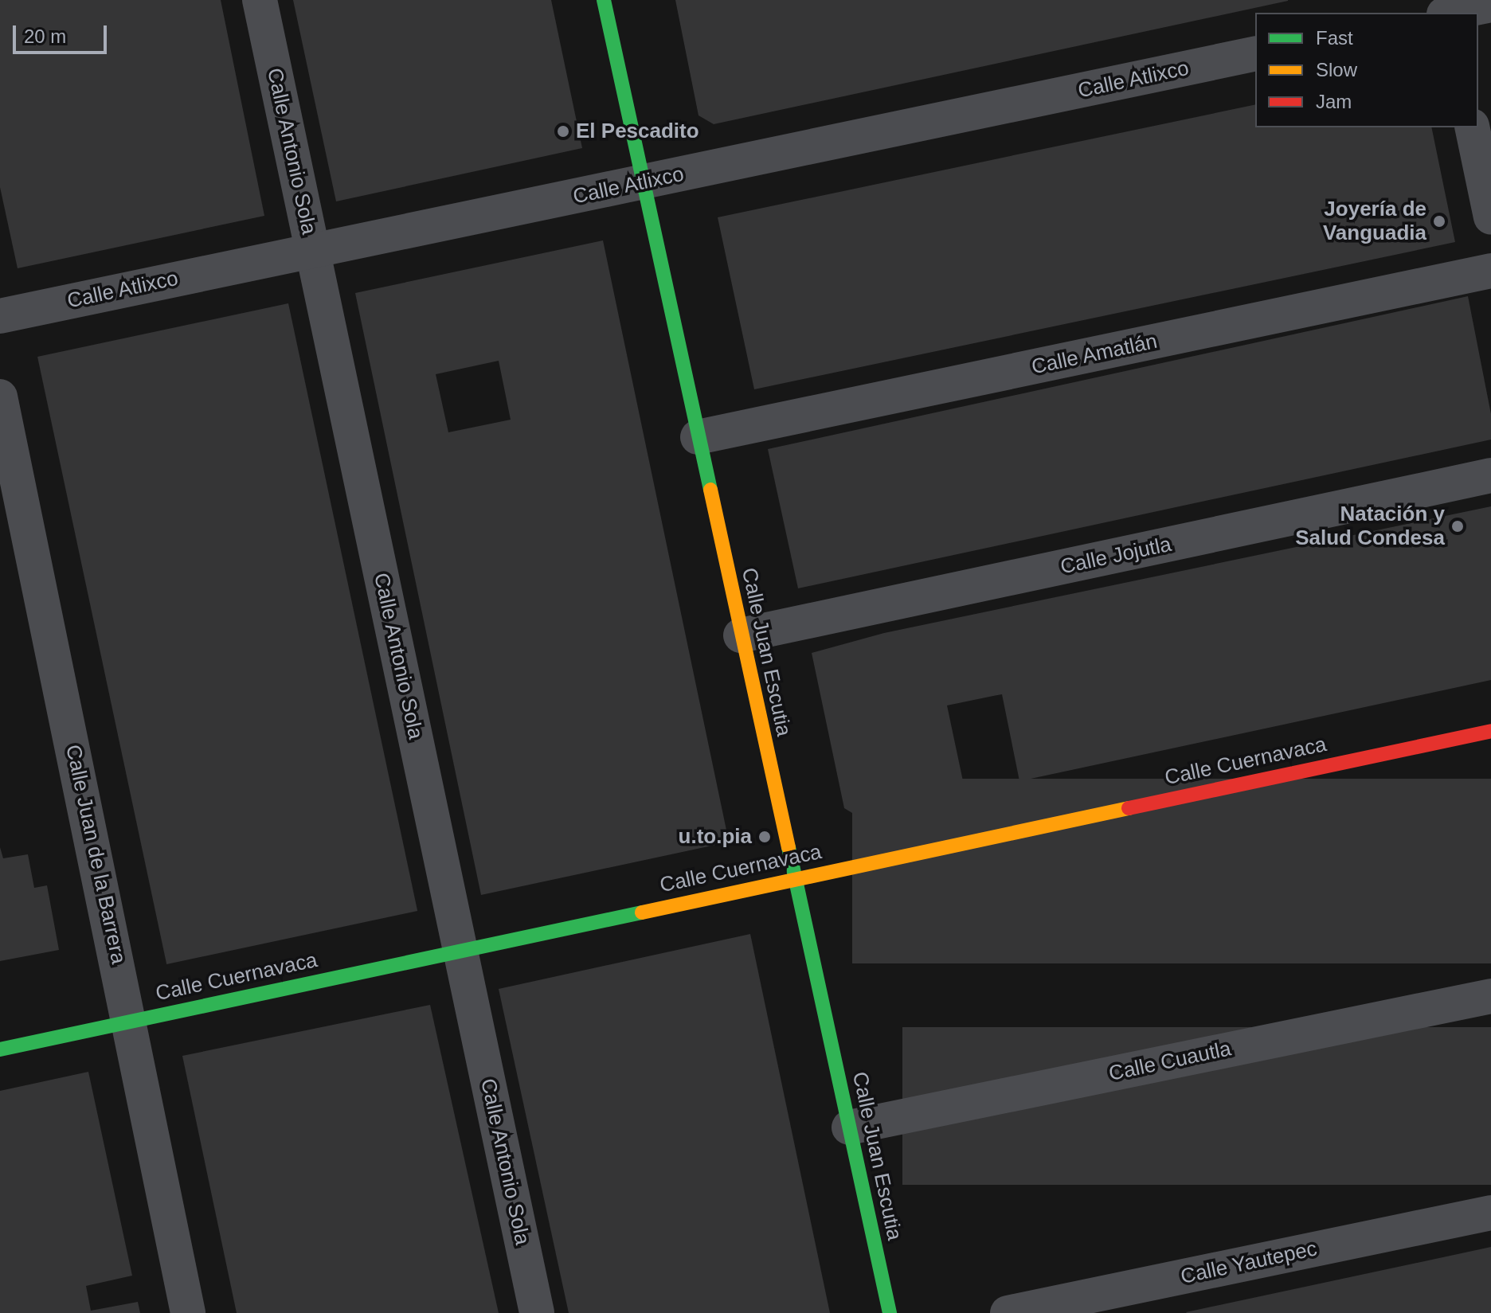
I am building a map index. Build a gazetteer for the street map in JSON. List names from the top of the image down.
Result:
{
  "streets": {
    "street": [
      "Calle Atlixco",
      "Calle Antonio Sola",
      "Calle Amatlán",
      "Calle Jojutla",
      "Calle Juan Escutia",
      "Calle Cuernavaca",
      "Calle Juan de la Barrera",
      "Calle Cuautla",
      "Calle Yautepec"
    ]
  },
  "crossings": [
    ["Calle Atlixco", "Calle Antonio Sola"],
    ["Calle Atlixco", "Calle Juan Escutia"],
    ["Calle Antonio Sola", "Calle Cuernavaca"],
    ["Calle Amatlán", "Calle Juan Escutia"],
    ["Calle Jojutla", "Calle Juan Escutia"],
    ["Calle Juan Escutia", "Calle Cuernavaca"],
    ["Calle Juan Escutia", "Calle Cuautla"],
    ["Calle Cuernavaca", "Calle Juan de la Barrera"]
  ],
  "places": [
    "El Pescadito",
    "Joyería de Vanguadia",
    "Natación y Salud Condesa",
    "u.to.pia"
  ],
  "legend": ["Fast", "Slow", "Jam"],
  "scale_bar": "20 m"
}
